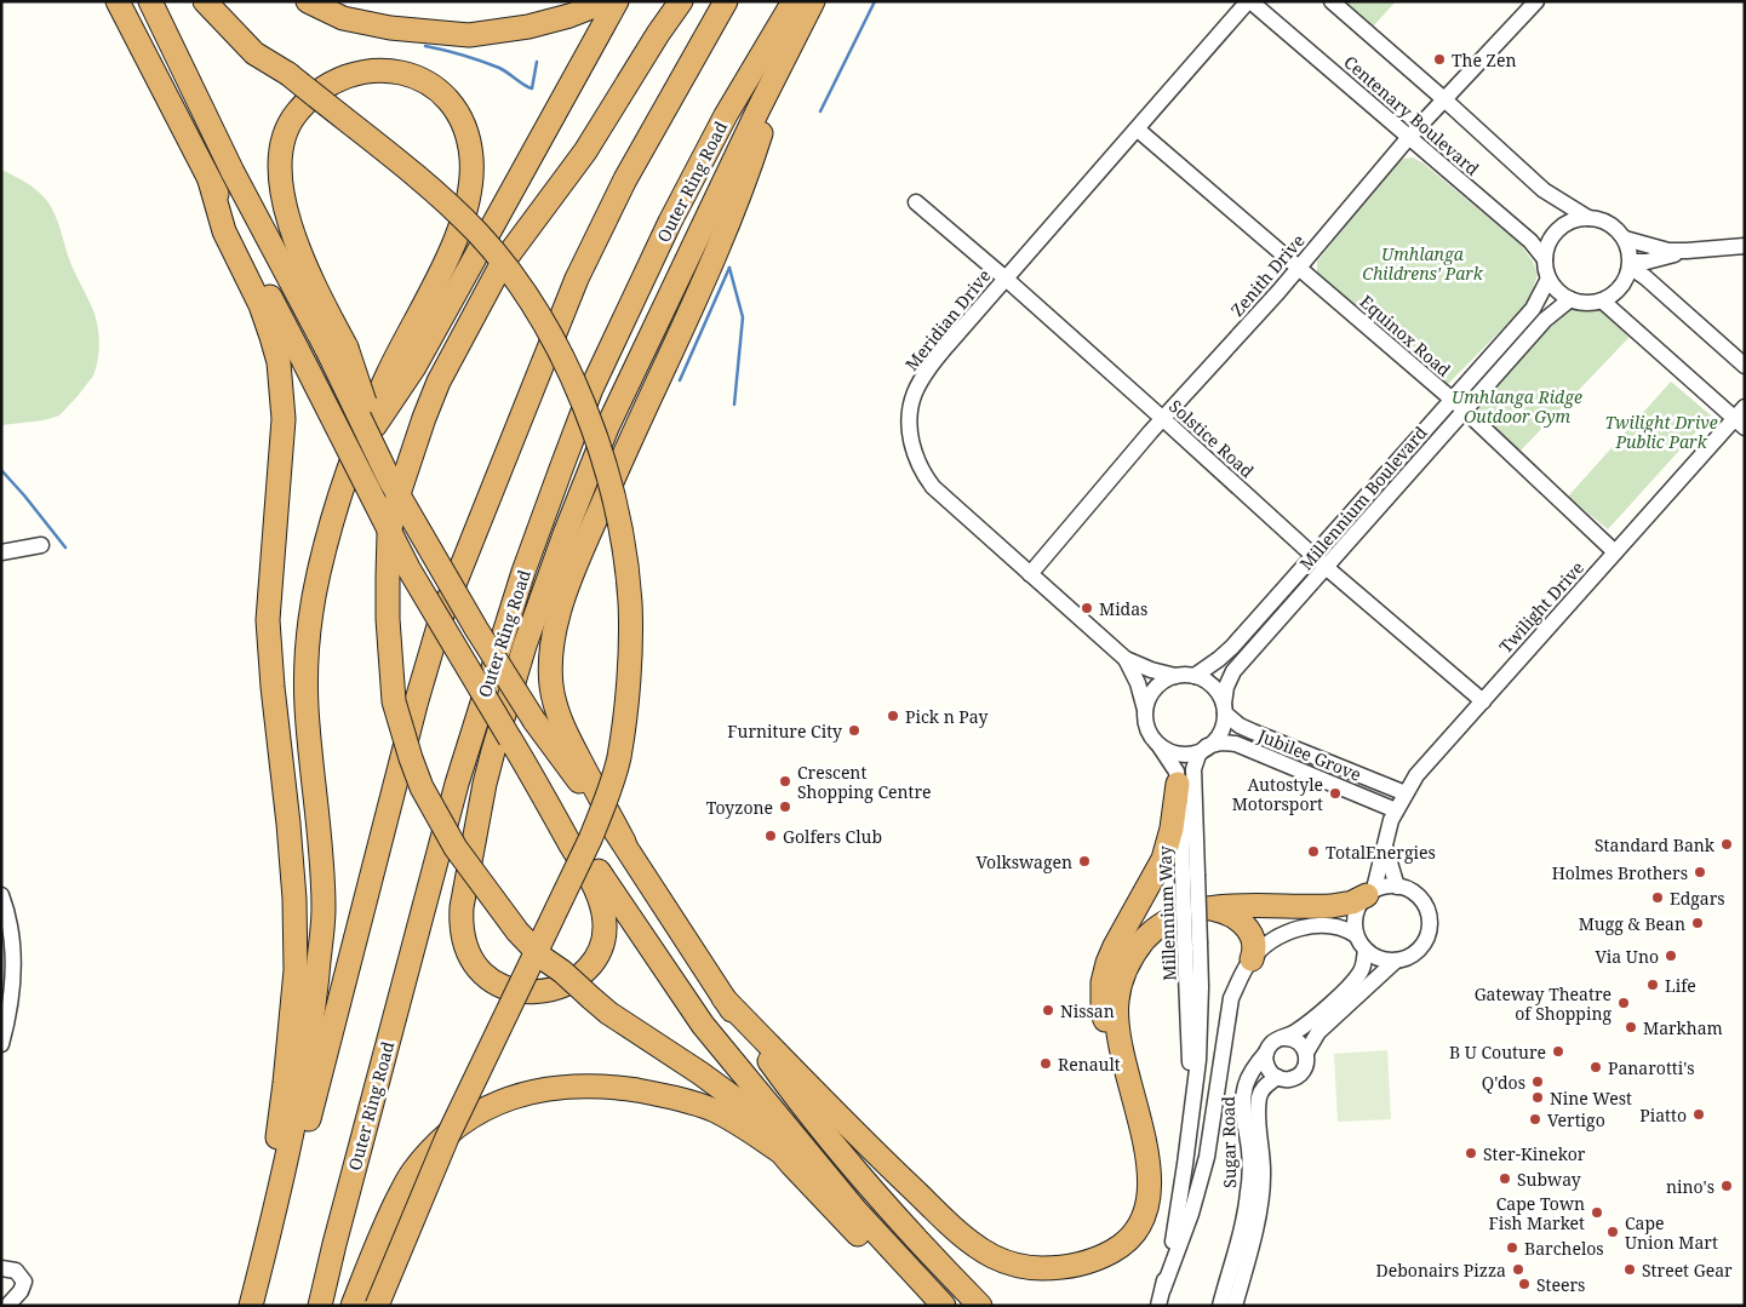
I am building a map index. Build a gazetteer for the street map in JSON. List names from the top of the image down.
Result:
{
  "streets": {
    "highway": ["Outer Ring Road"],
    "street": [
      "Centenary Boulevard",
      "Zenith Drive",
      "Meridian Drive",
      "Equinox Road",
      "Solstice Road",
      "Millennium Boulevard",
      "Twilight Drive",
      "Jubilee Grove",
      "Millennium Way",
      "Sugar Road"
    ]
  },
  "crossings": [
    ["Centenary Boulevard", "Zenith Drive"],
    ["Centenary Boulevard", "Meridian Drive"],
    ["Centenary Boulevard", "Millennium Boulevard"],
    ["Zenith Drive", "Meridian Drive"],
    ["Zenith Drive", "Equinox Road"],
    ["Zenith Drive", "Solstice Road"],
    ["Meridian Drive", "Equinox Road"],
    ["Meridian Drive", "Solstice Road"],
    ["Meridian Drive", "Millennium Boulevard"],
    ["Meridian Drive", "Jubilee Grove"],
    ["Meridian Drive", "Millennium Way"],
    ["Equinox Road", "Millennium Boulevard"],
    ["Equinox Road", "Twilight Drive"],
    ["Solstice Road", "Millennium Boulevard"],
    ["Solstice Road", "Twilight Drive"],
    ["Millennium Boulevard", "Jubilee Grove"],
    ["Millennium Boulevard", "Millennium Way"],
    ["Twilight Drive", "Jubilee Grove"],
    ["Jubilee Grove", "Millennium Way"]
  ],
  "parks": ["Umhlanga Childrens' Park", "Umhlanga Ridge Outdoor Gym", "Twilight Drive Public Park"],
  "places": [
    "The Zen",
    "Midas",
    "Pick n Pay",
    "Furniture City",
    "Crescent Shopping Centre",
    "Autostyle Motorsport",
    "Toyzone",
    "Golfers Club",
    "Standard Bank",
    "TotalEnergies",
    "Volkswagen",
    "Holmes Brothers",
    "Edgars",
    "Mugg & Bean",
    "Via Uno",
    "Life",
    "Gateway Theatre of Shopping",
    "Nissan",
    "Markham",
    "B U Couture",
    "Renault",
    "Panarotti's",
    "Q'dos",
    "Nine West",
    "Piatto",
    "Vertigo",
    "Ster-Kinekor",
    "Subway",
    "nino's",
    "Cape Town Fish Market",
    "Cape Union Mart",
    "Barchelos",
    "Debonairs Pizza",
    "Street Gear",
    "Steers"
  ]
}
